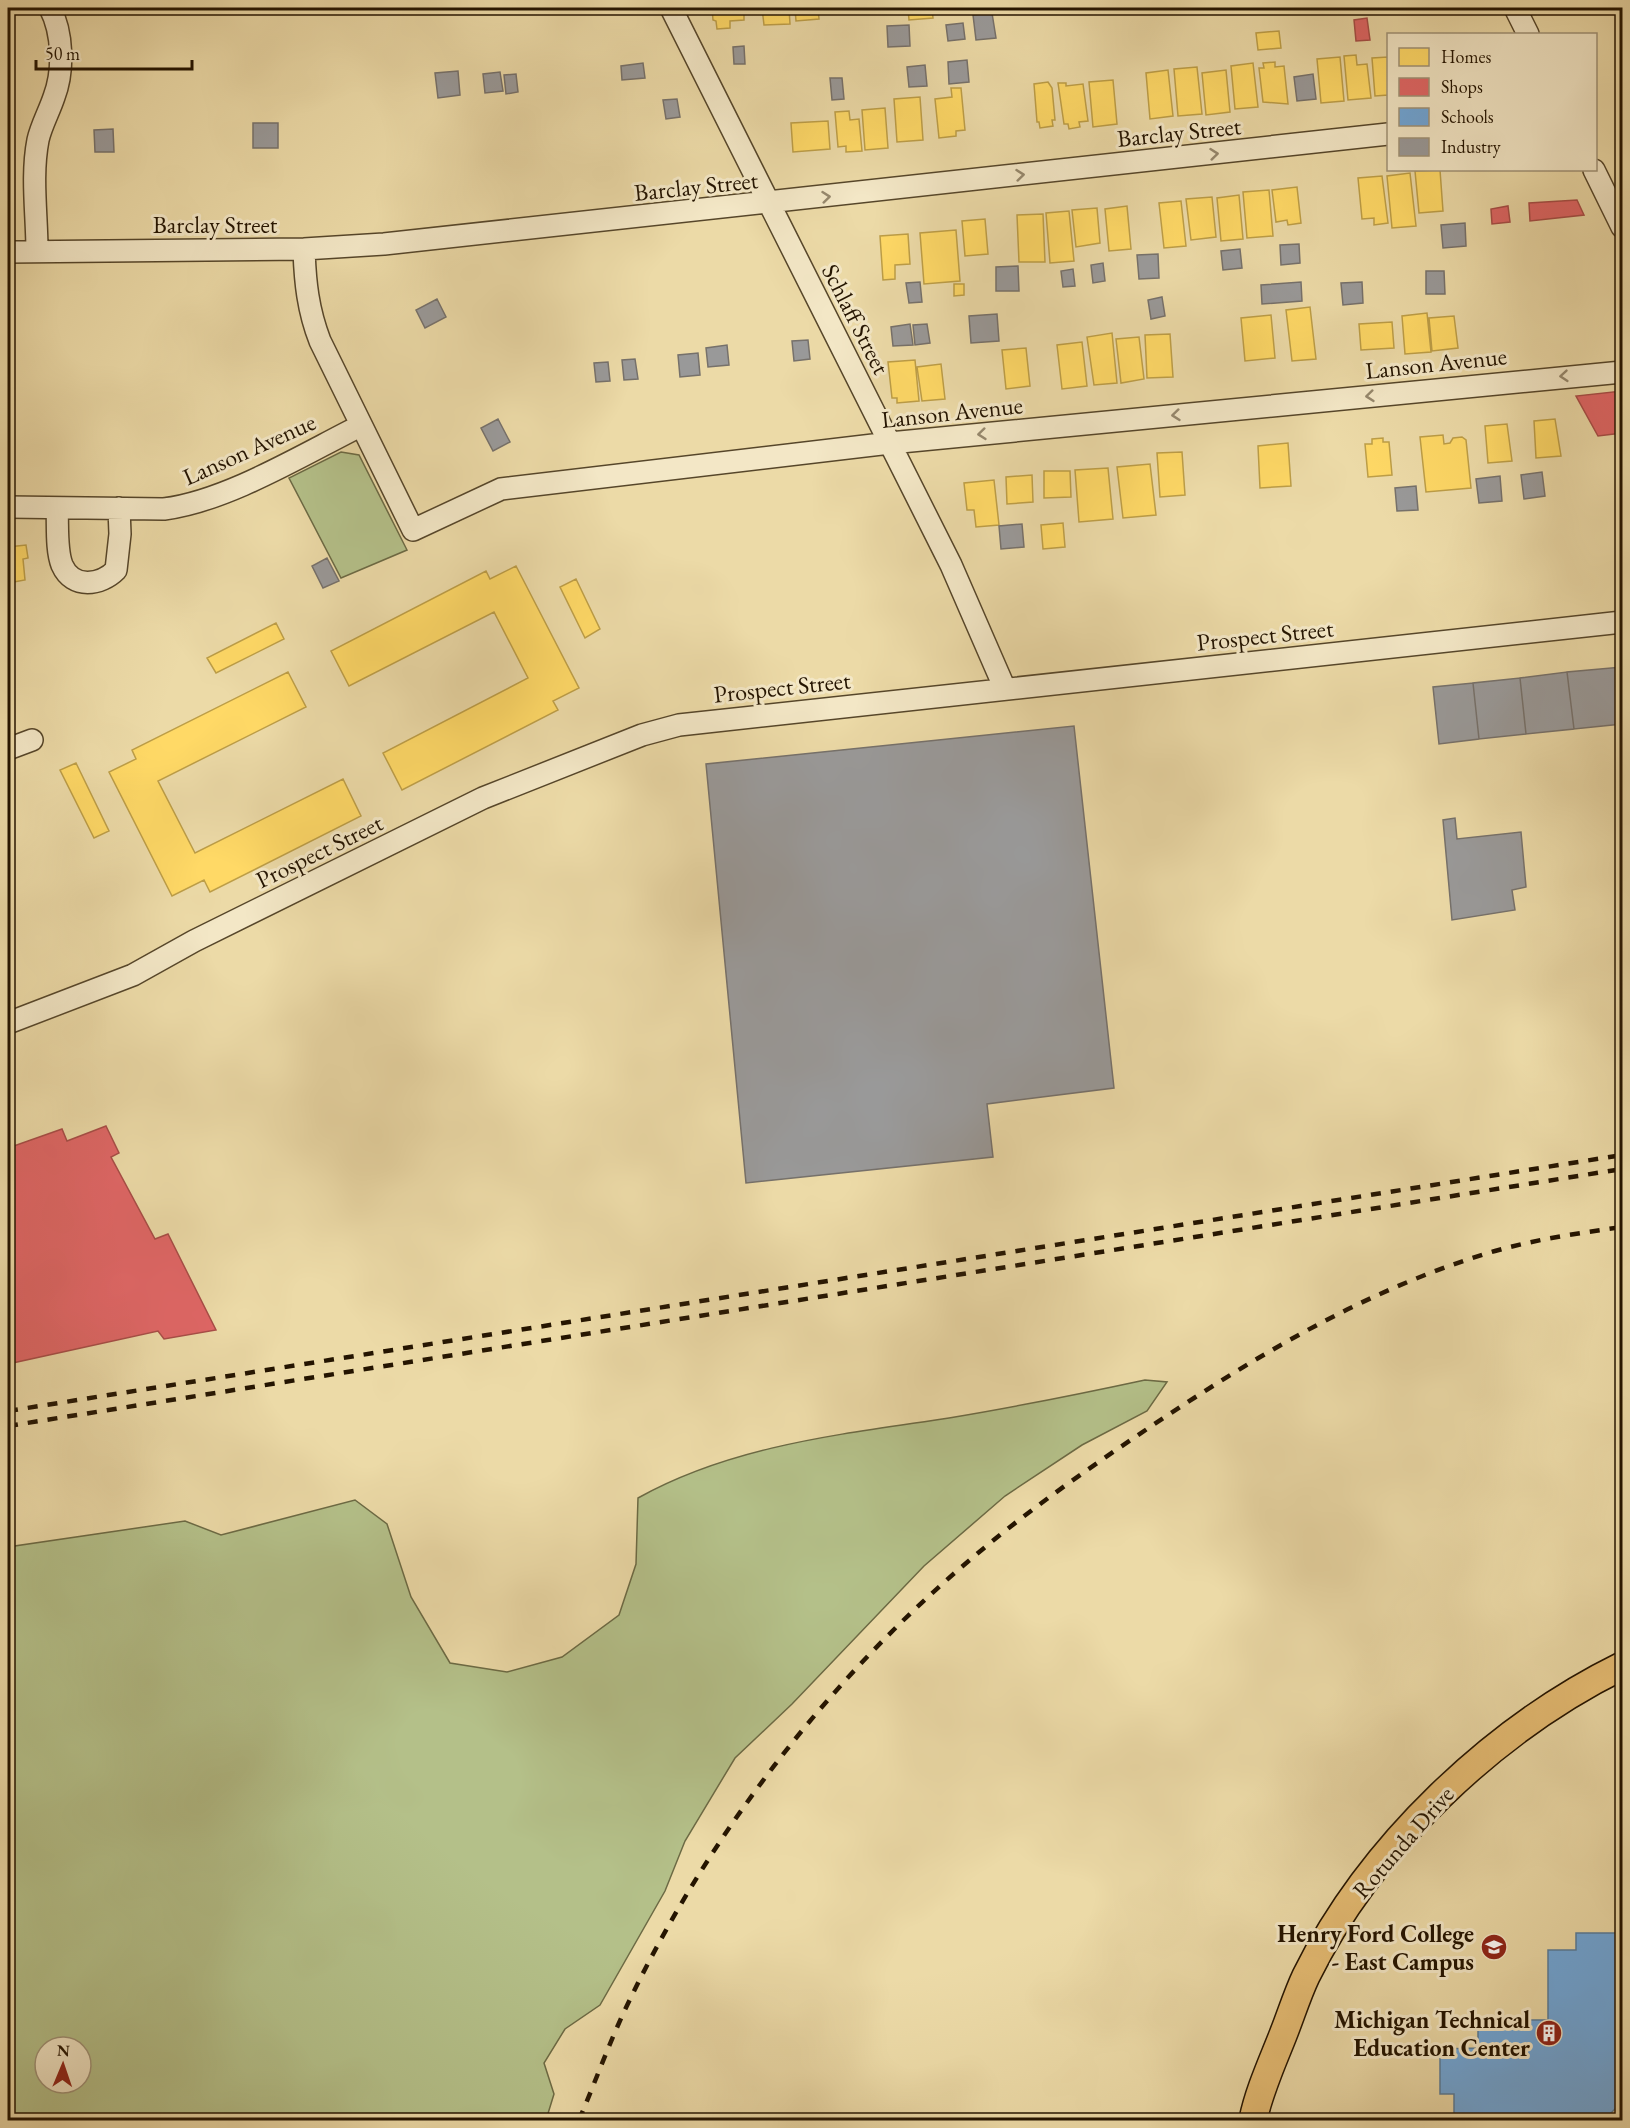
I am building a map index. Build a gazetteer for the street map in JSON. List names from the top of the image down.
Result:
{
  "streets": {
    "main road": ["Rotunda Drive"],
    "street": [
      "Barclay Street",
      "Schlaff Street",
      "Lanson Avenue",
      "Prospect Street"
    ]
  },
  "crossings": [
    ["Barclay Street", "Schlaff Street"],
    ["Barclay Street", "Lanson Avenue"],
    ["Schlaff Street", "Lanson Avenue"],
    ["Schlaff Street", "Prospect Street"]
  ],
  "one_way": ["Barclay Street", "Lanson Avenue"],
  "places": {
    "school or university": ["Henry Ford College - East Campus"],
    "building": ["Michigan Technical Education Center"]
  },
  "legend": [
    "Homes",
    "Shops",
    "Schools",
    "Industry"
  ],
  "scale_bar": "50 m",
  "north": "top"
}
